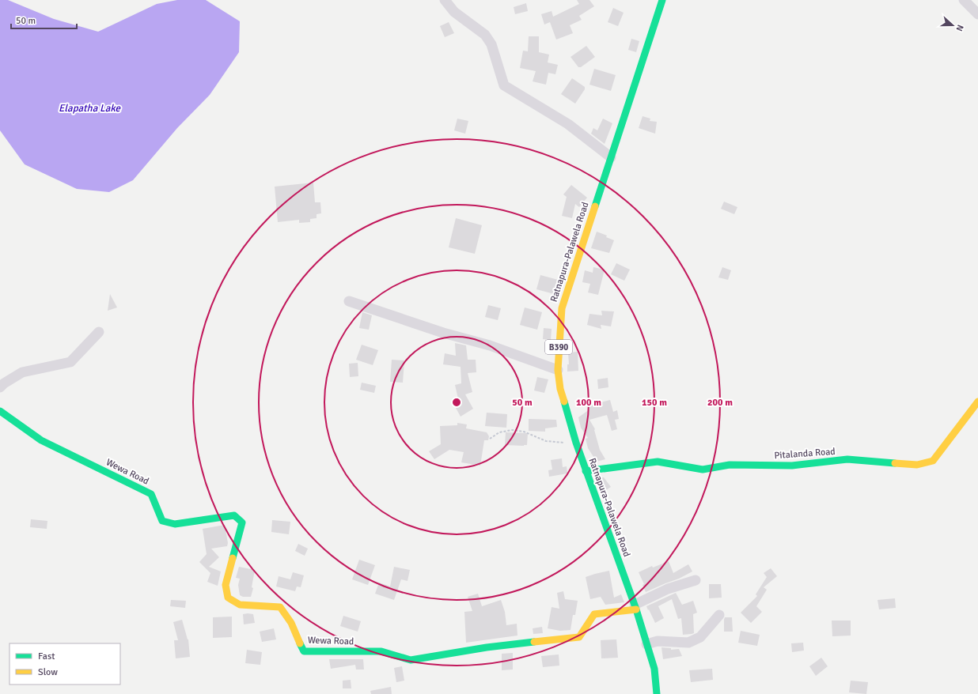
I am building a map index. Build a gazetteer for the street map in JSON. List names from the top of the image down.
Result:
{
  "streets": {
    "street": [
      "Ratnapura-Palawela Road",
      "B390",
      "Pitalanda Road",
      "Wewa Road"
    ]
  },
  "crossings": [
    ["Ratnapura-Palawela Road", "Pitalanda Road"],
    ["Ratnapura-Palawela Road", "Wewa Road"]
  ],
  "water": ["Elapatha Lake"],
  "legend": ["Fast", "Slow"],
  "scale_bar": "50 m",
  "north": "right",
  "rings": [
    "50 m",
    "100 m",
    "150 m",
    "200 m"
  ]
}
